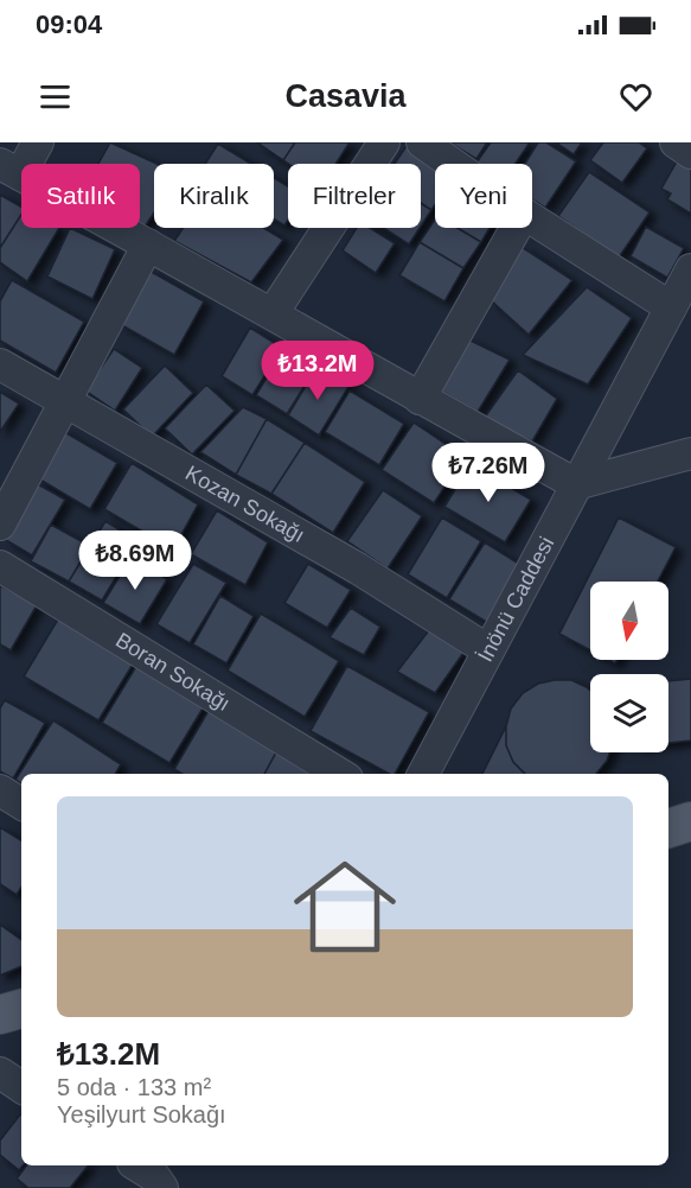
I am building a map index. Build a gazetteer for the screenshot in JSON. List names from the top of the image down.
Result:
{
  "streets": {
    "street": ["Kozan Sokağı", "İnönü Caddesi", "Boran Sokağı"]
  },
  "crossings": [
    ["Kozan Sokağı", "İnönü Caddesi"]
  ],
  "north": "bottom",
  "page": {
    "status": "09:04",
    "header": "Casavia",
    "chip": [
      "Satılık",
      "Kiralık",
      "Filtreler",
      "Yeni"
    ],
    "price": ["₺13.2M", "₺7.26M", "₺8.69M"],
    "list": [
      {
        "name": "₺13.2M",
        "note": "5 oda · 133 m² · Yeşilyurt Sokağı"
      }
    ]
  }
}
